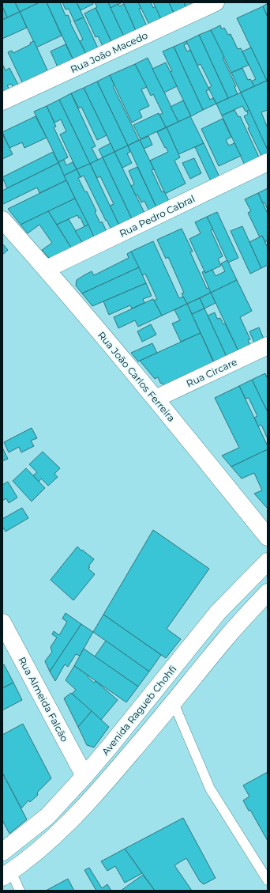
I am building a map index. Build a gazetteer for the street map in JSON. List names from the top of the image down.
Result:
{
  "streets": {
    "street": [
      "Rua João Macedo",
      "Rua Pedro Cabral",
      "Rua Circare",
      "Rua João Carlos Ferreira",
      "Rua Almeida Falcão",
      "Avenida Ragueb Chohfi"
    ]
  },
  "crossings": [
    ["Rua Pedro Cabral", "Rua João Carlos Ferreira"],
    ["Rua Circare", "Rua João Carlos Ferreira"],
    ["Rua Almeida Falcão", "Avenida Ragueb Chohfi"]
  ]
}
